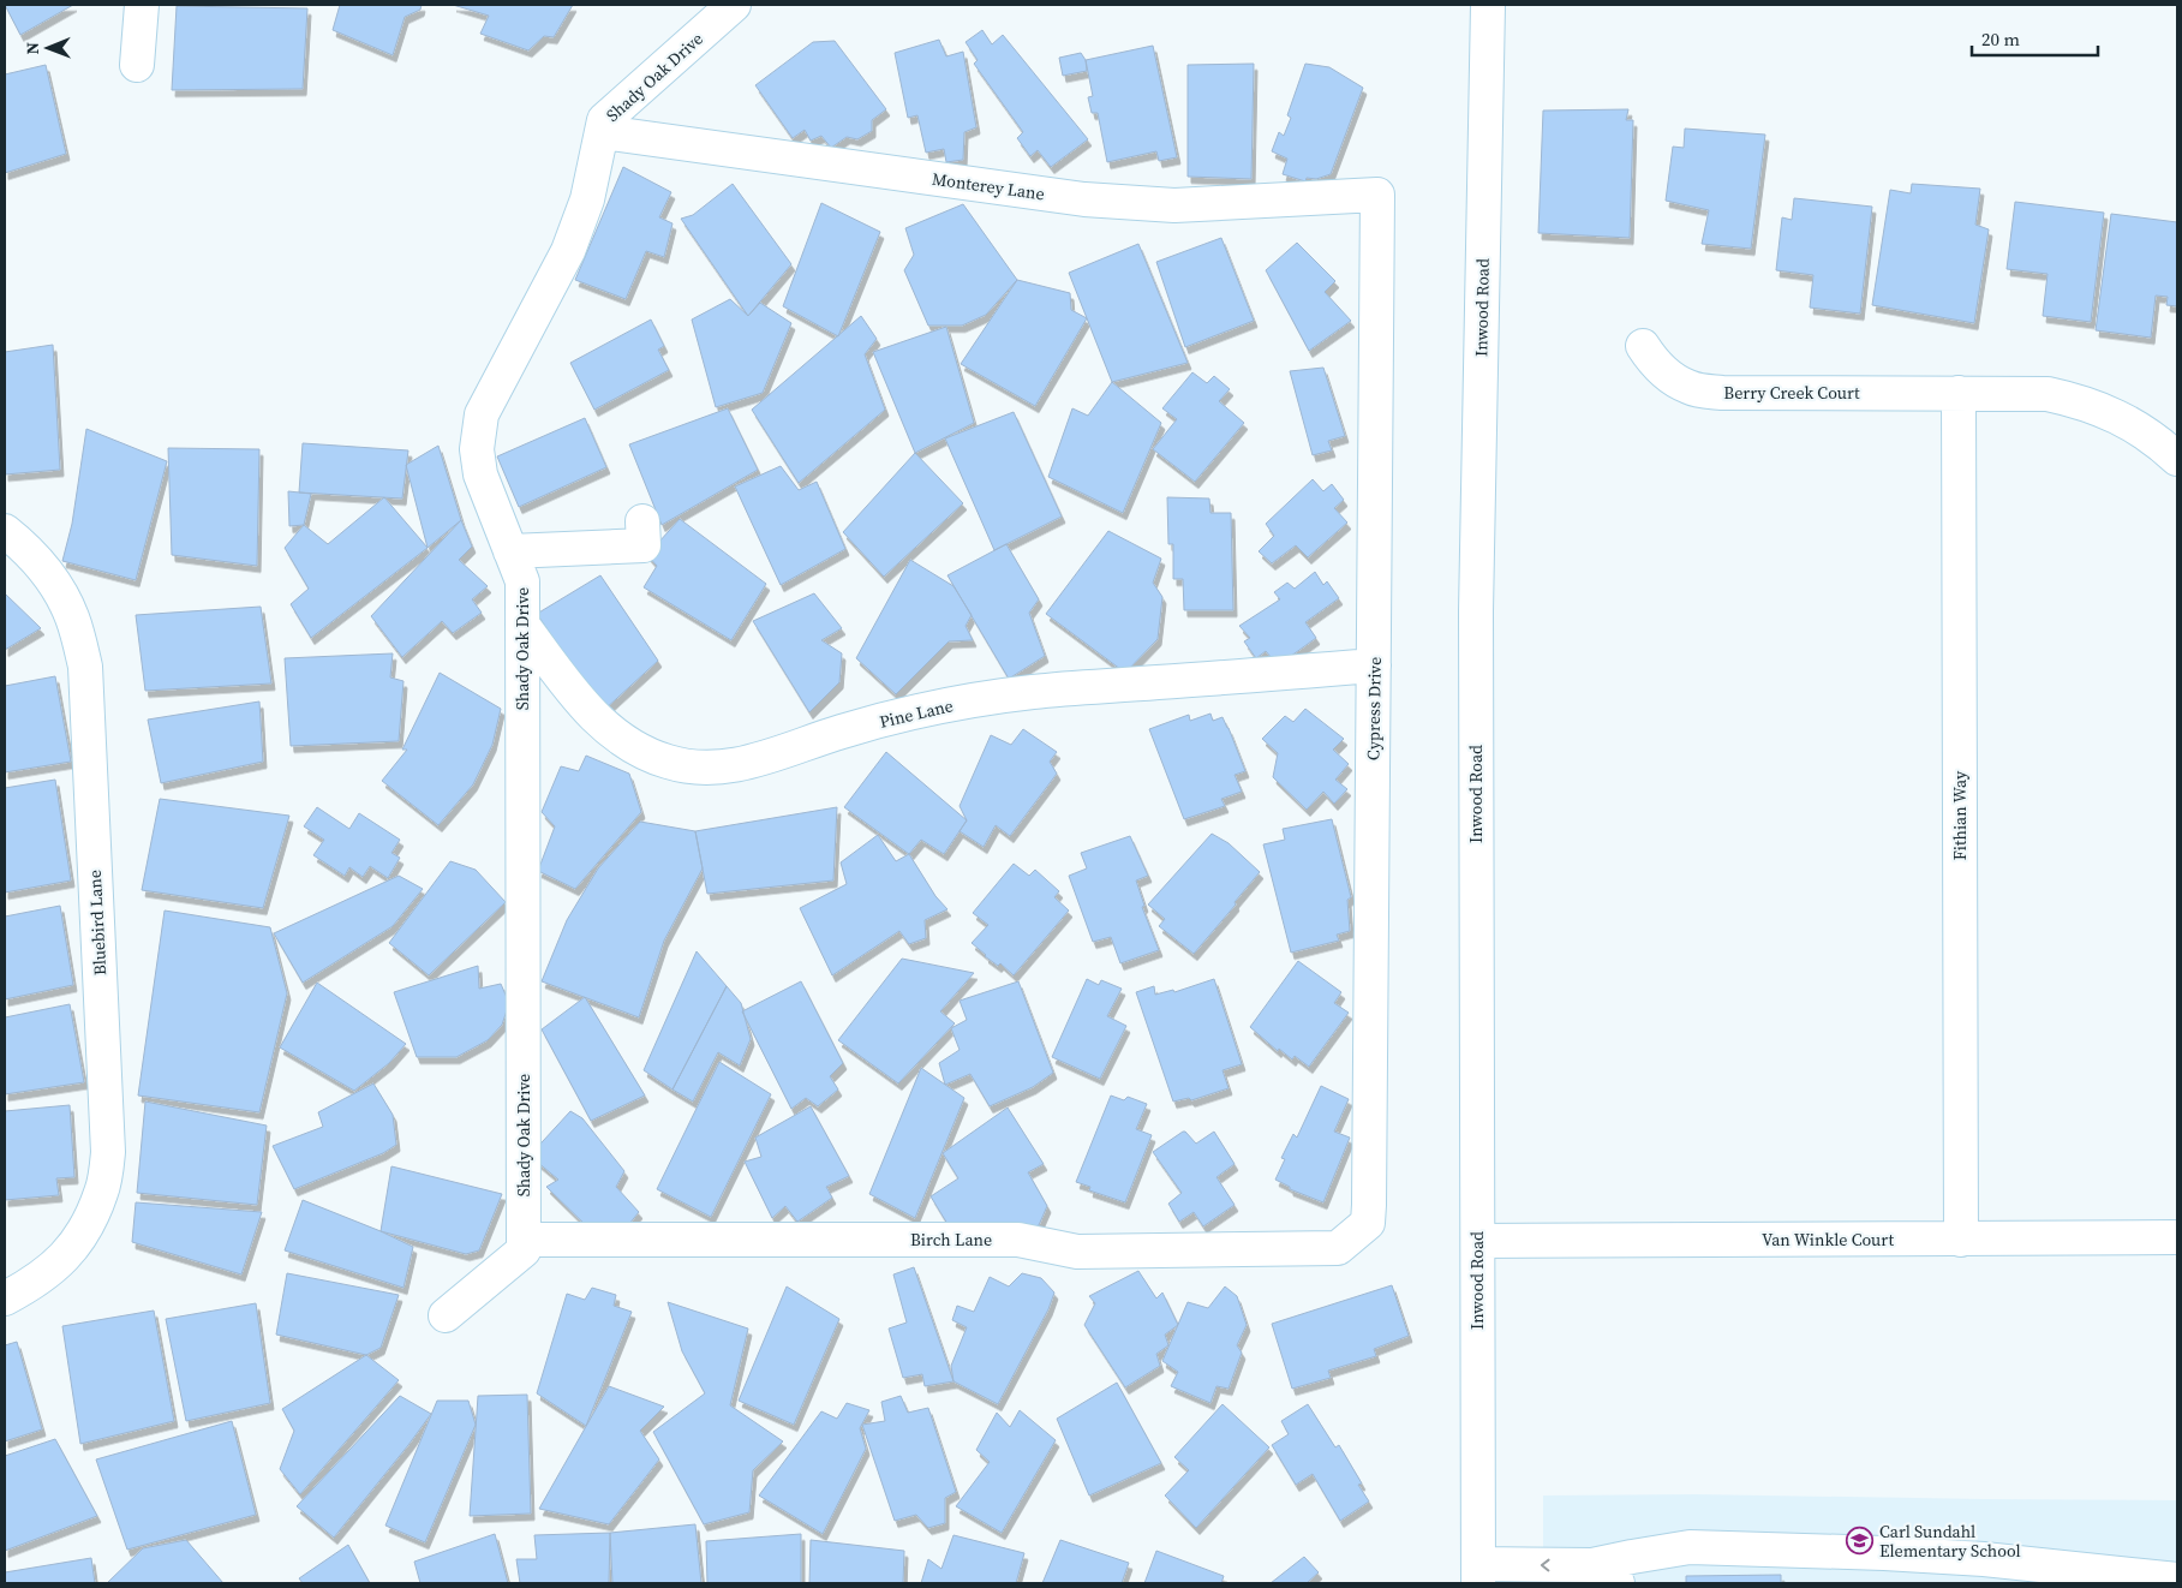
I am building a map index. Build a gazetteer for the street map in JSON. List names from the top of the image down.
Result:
{
  "streets": {
    "street": [
      "Shady Oak Drive",
      "Monterey Lane",
      "Inwood Road",
      "Berry Creek Court",
      "Cypress Drive",
      "Pine Lane",
      "Fithian Way",
      "Bluebird Lane",
      "Birch Lane",
      "Van Winkle Court"
    ]
  },
  "crossings": [
    ["Shady Oak Drive", "Monterey Lane"],
    ["Shady Oak Drive", "Pine Lane"],
    ["Shady Oak Drive", "Birch Lane"],
    ["Monterey Lane", "Cypress Drive"],
    ["Inwood Road", "Van Winkle Court"],
    ["Berry Creek Court", "Fithian Way"],
    ["Cypress Drive", "Pine Lane"],
    ["Cypress Drive", "Birch Lane"],
    ["Fithian Way", "Van Winkle Court"]
  ],
  "places": {
    "school or university": ["Carl Sundahl Elementary School"]
  },
  "scale_bar": "20 m",
  "north": "left"
}
